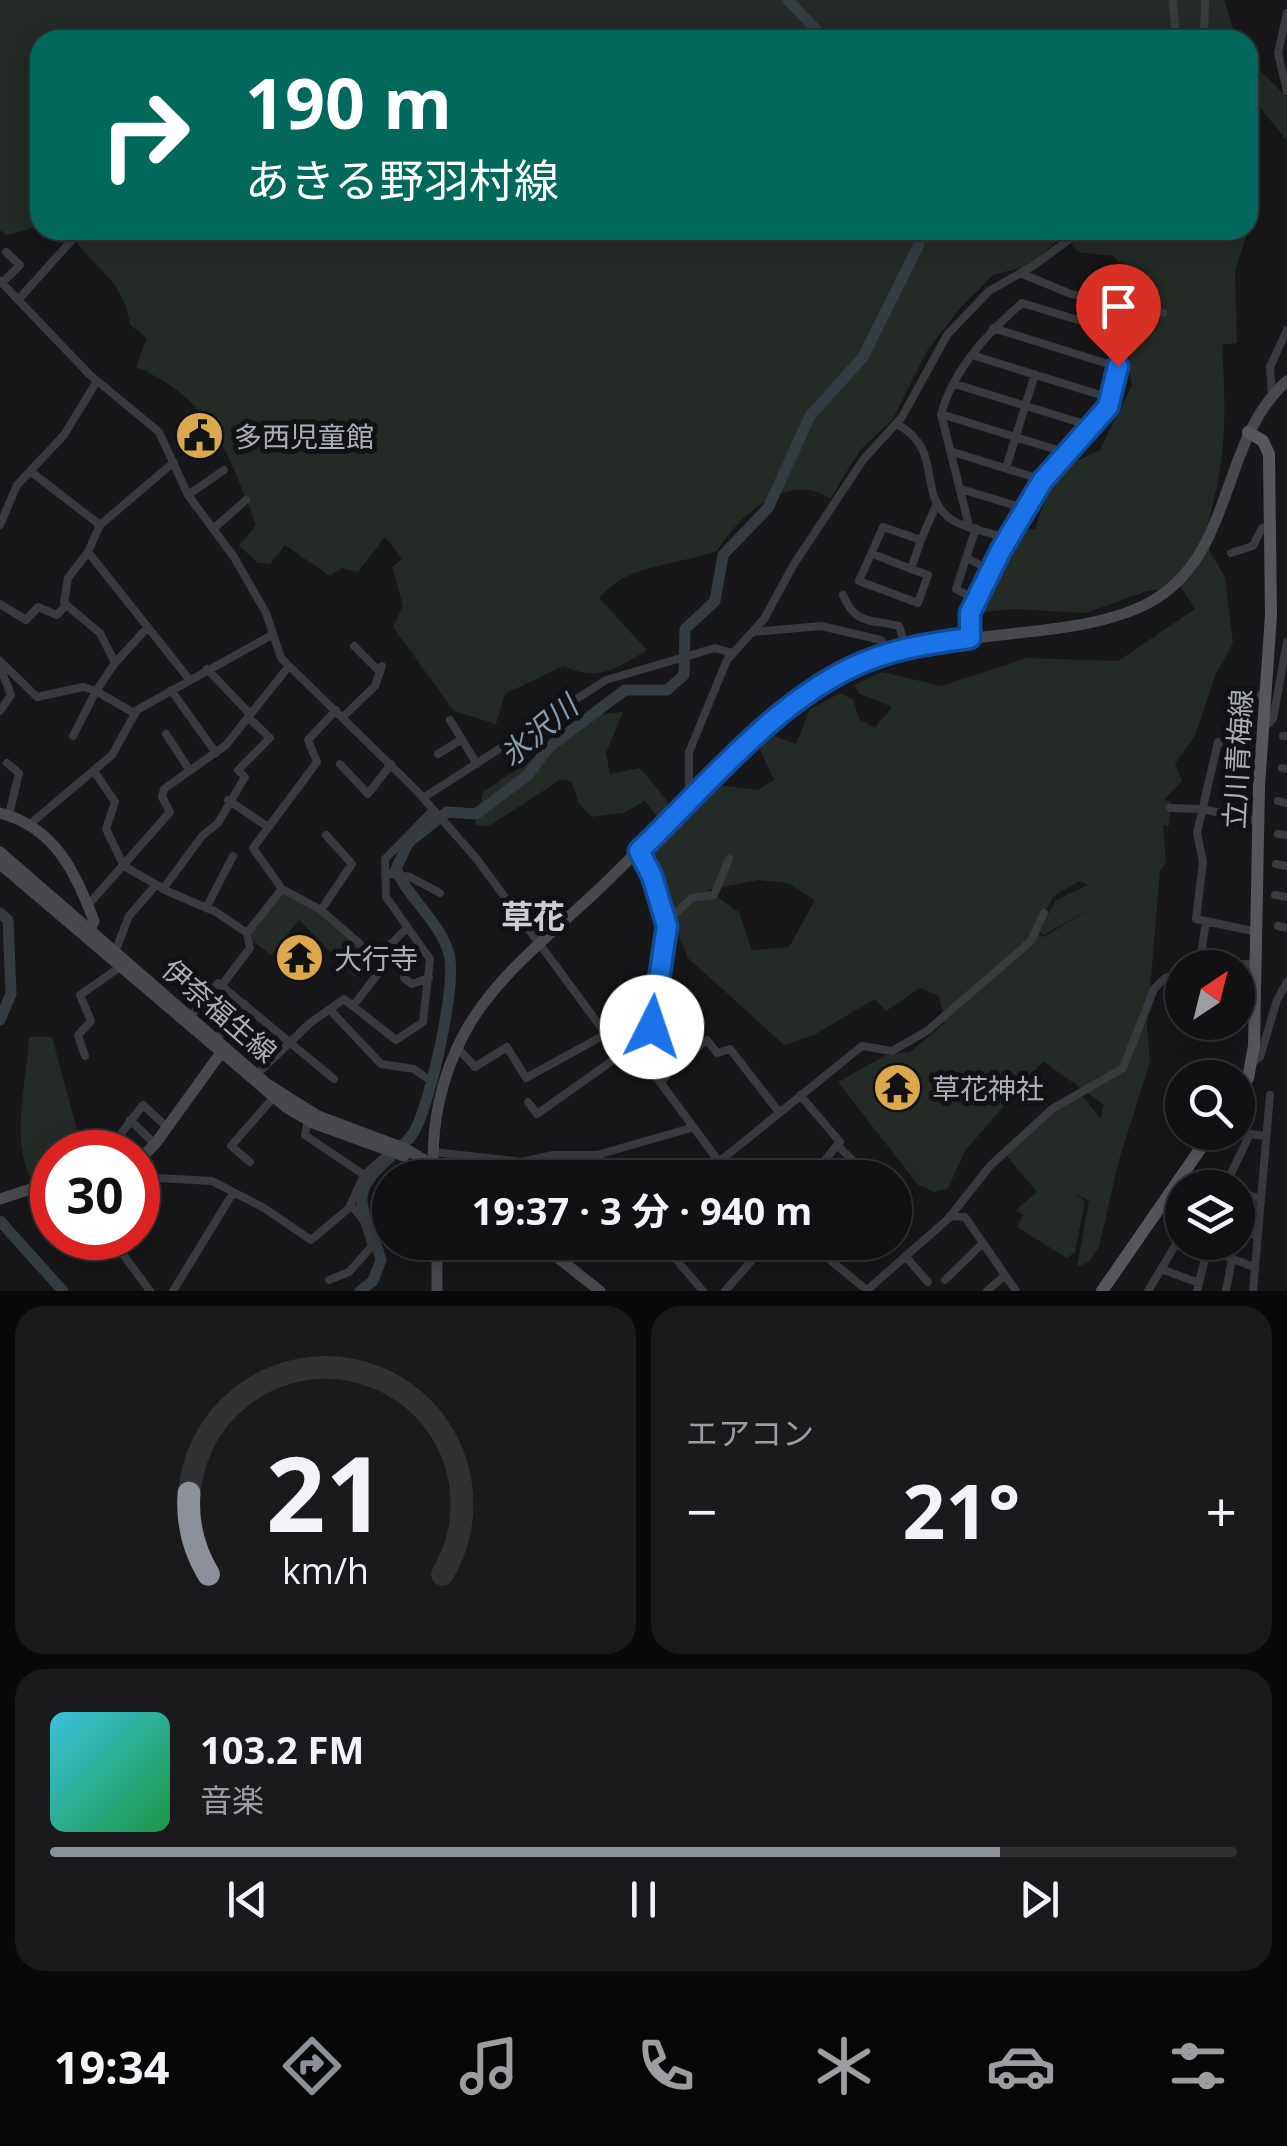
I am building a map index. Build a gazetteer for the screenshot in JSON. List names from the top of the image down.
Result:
{
  "streets": {
    "main road": ["立川青梅線", "伊奈福生線"]
  },
  "districts": ["草花"],
  "water": ["氷沢川"],
  "places": {
    "public building": ["多西児童館"],
    "temple": ["大行寺", "草花神社"]
  },
  "north": "top right",
  "page": {
    "turn": ["190 m", "あきる野羽村線"],
    "limit": "30",
    "trip": "19:37 · 3 分 · 940 m",
    "tile": "エアコン",
    "heat": ["−", "21°", "+"],
    "song": ["103.2 FM", "音楽"],
    "tabs": "19:34",
    "gauge": ["21", "km/h"]
  }
}
